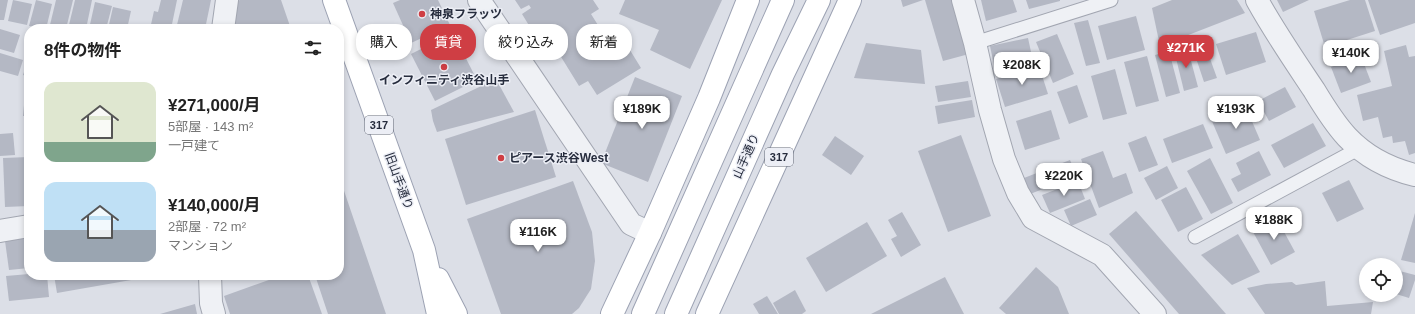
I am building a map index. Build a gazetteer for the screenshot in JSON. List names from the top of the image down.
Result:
{
  "streets": {
    "main road": ["317", "山手通り", "旧山手通り"]
  },
  "places": ["神泉フラッツ", "インフィニティ渋谷山手", "ピアース渋谷West"],
  "page": {
    "chip": [
      "購入",
      "賃貸",
      "絞り込み",
      "新着"
    ],
    "heading": "8件の物件",
    "price": [
      "¥271K",
      "¥140K",
      "¥208K",
      "¥189K",
      "¥193K",
      "¥220K",
      "¥188K",
      "¥116K"
    ],
    "list": [
      {
        "name": "¥271,000/月",
        "note": "5部屋 · 143 m² · 一戸建て"
      },
      {
        "name": "¥140,000/月",
        "note": "2部屋 · 72 m² · マンション"
      }
    ]
  }
}
